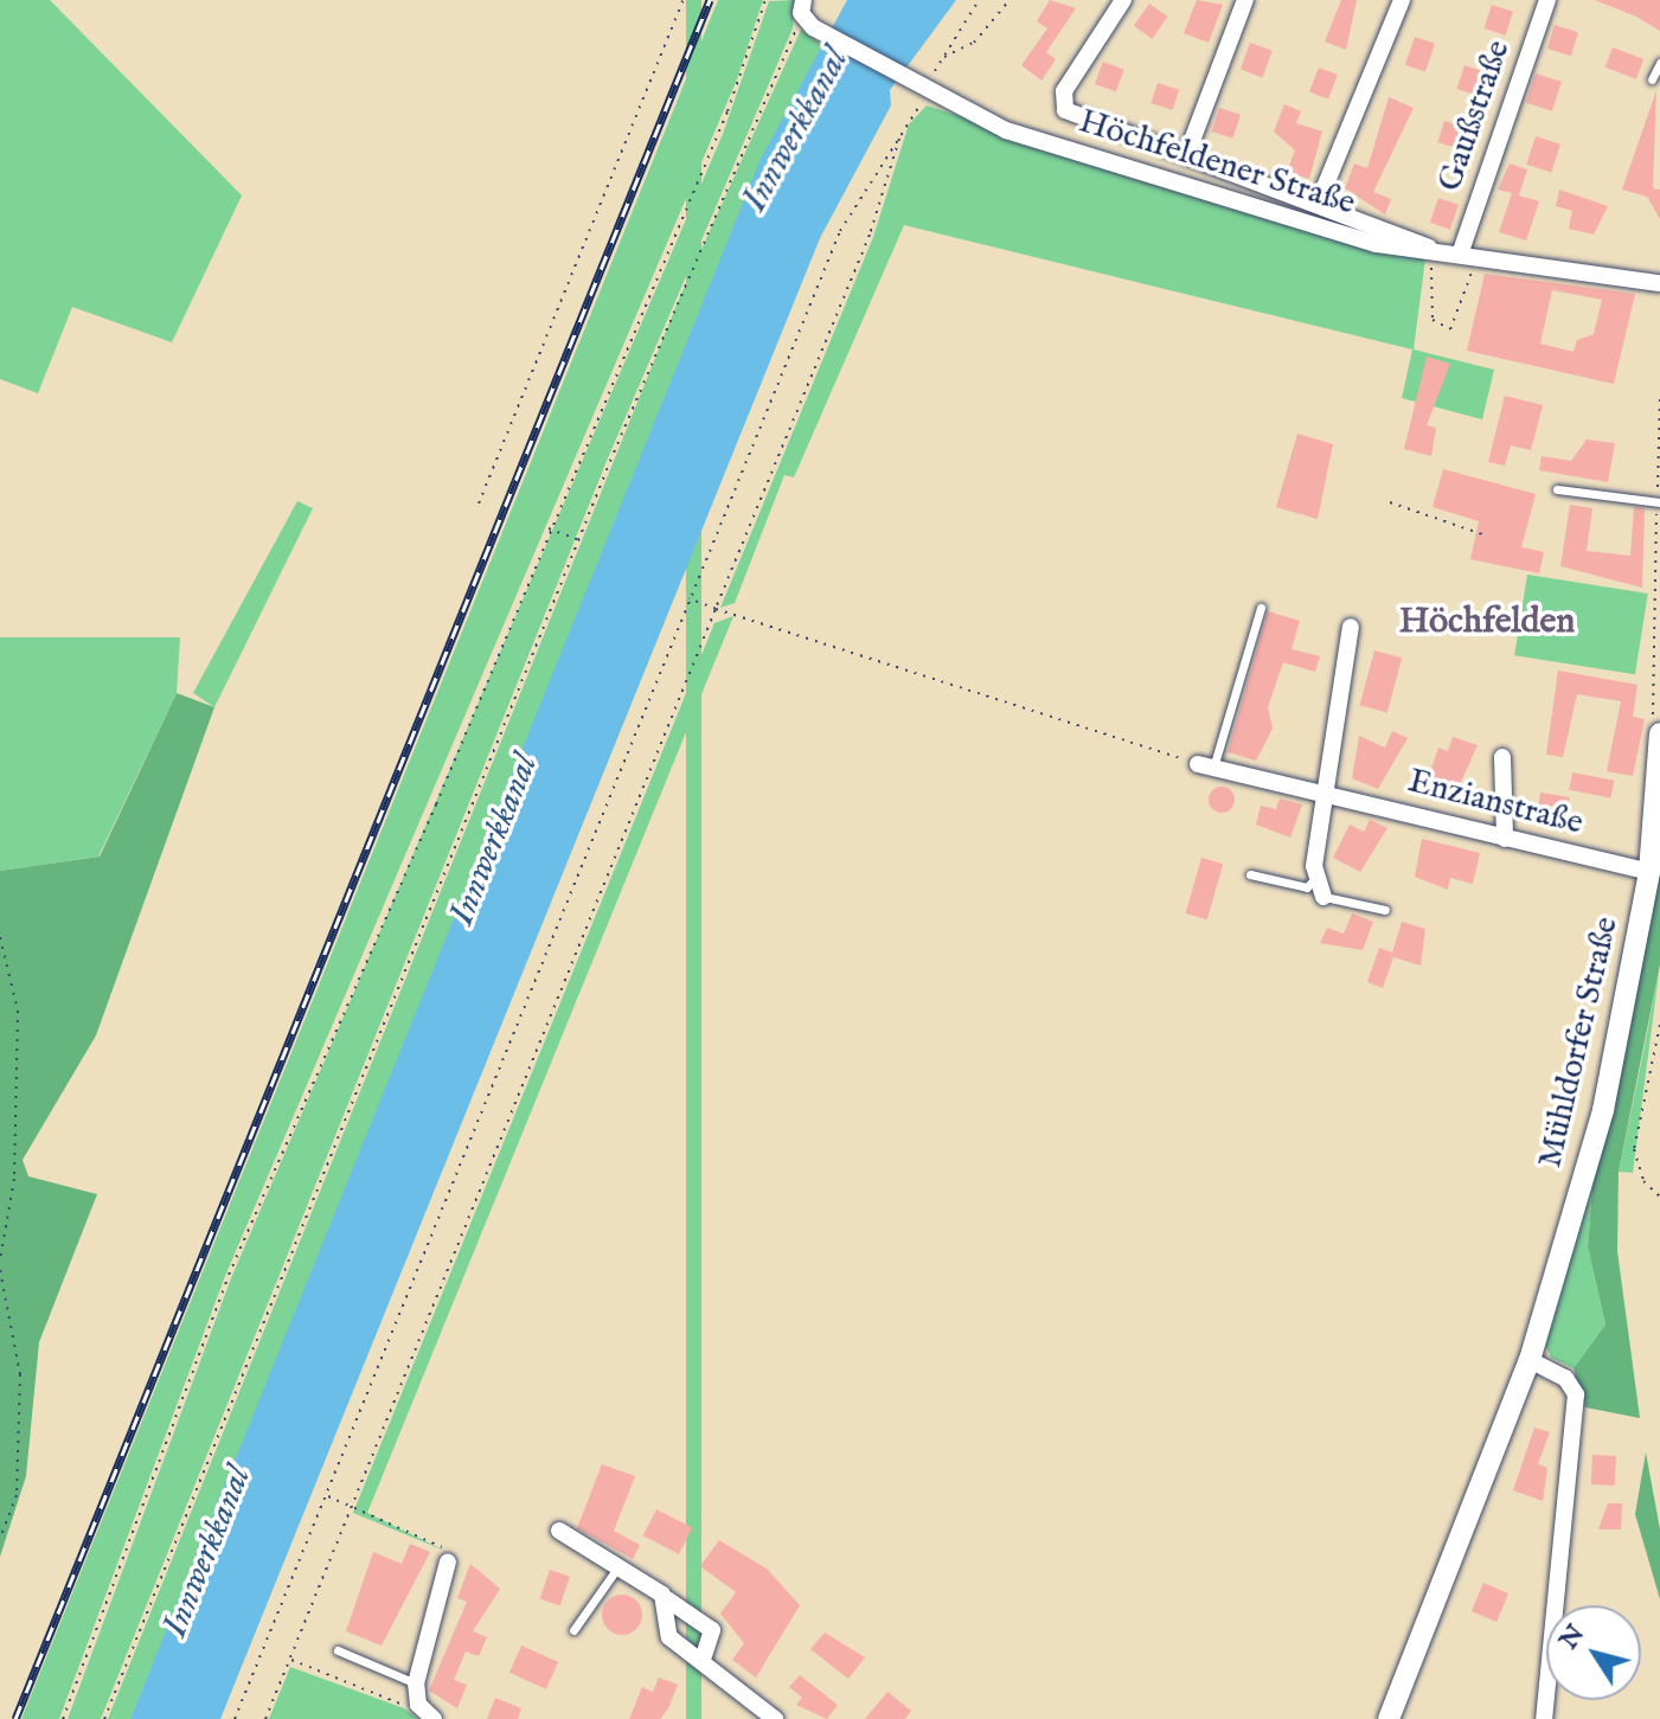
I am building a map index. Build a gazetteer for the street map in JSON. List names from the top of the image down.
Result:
{
  "streets": {
    "street": [
      "Gaußstraße",
      "Höchfeldener Straße",
      "Enzianstraße",
      "Mühldorfer Straße"
    ]
  },
  "crossings": [
    ["Gaußstraße", "Höchfeldener Straße"],
    ["Enzianstraße", "Mühldorfer Straße"]
  ],
  "districts": ["Höchfelden"],
  "water": ["Innwerkkanal"],
  "north": "top left"
}
